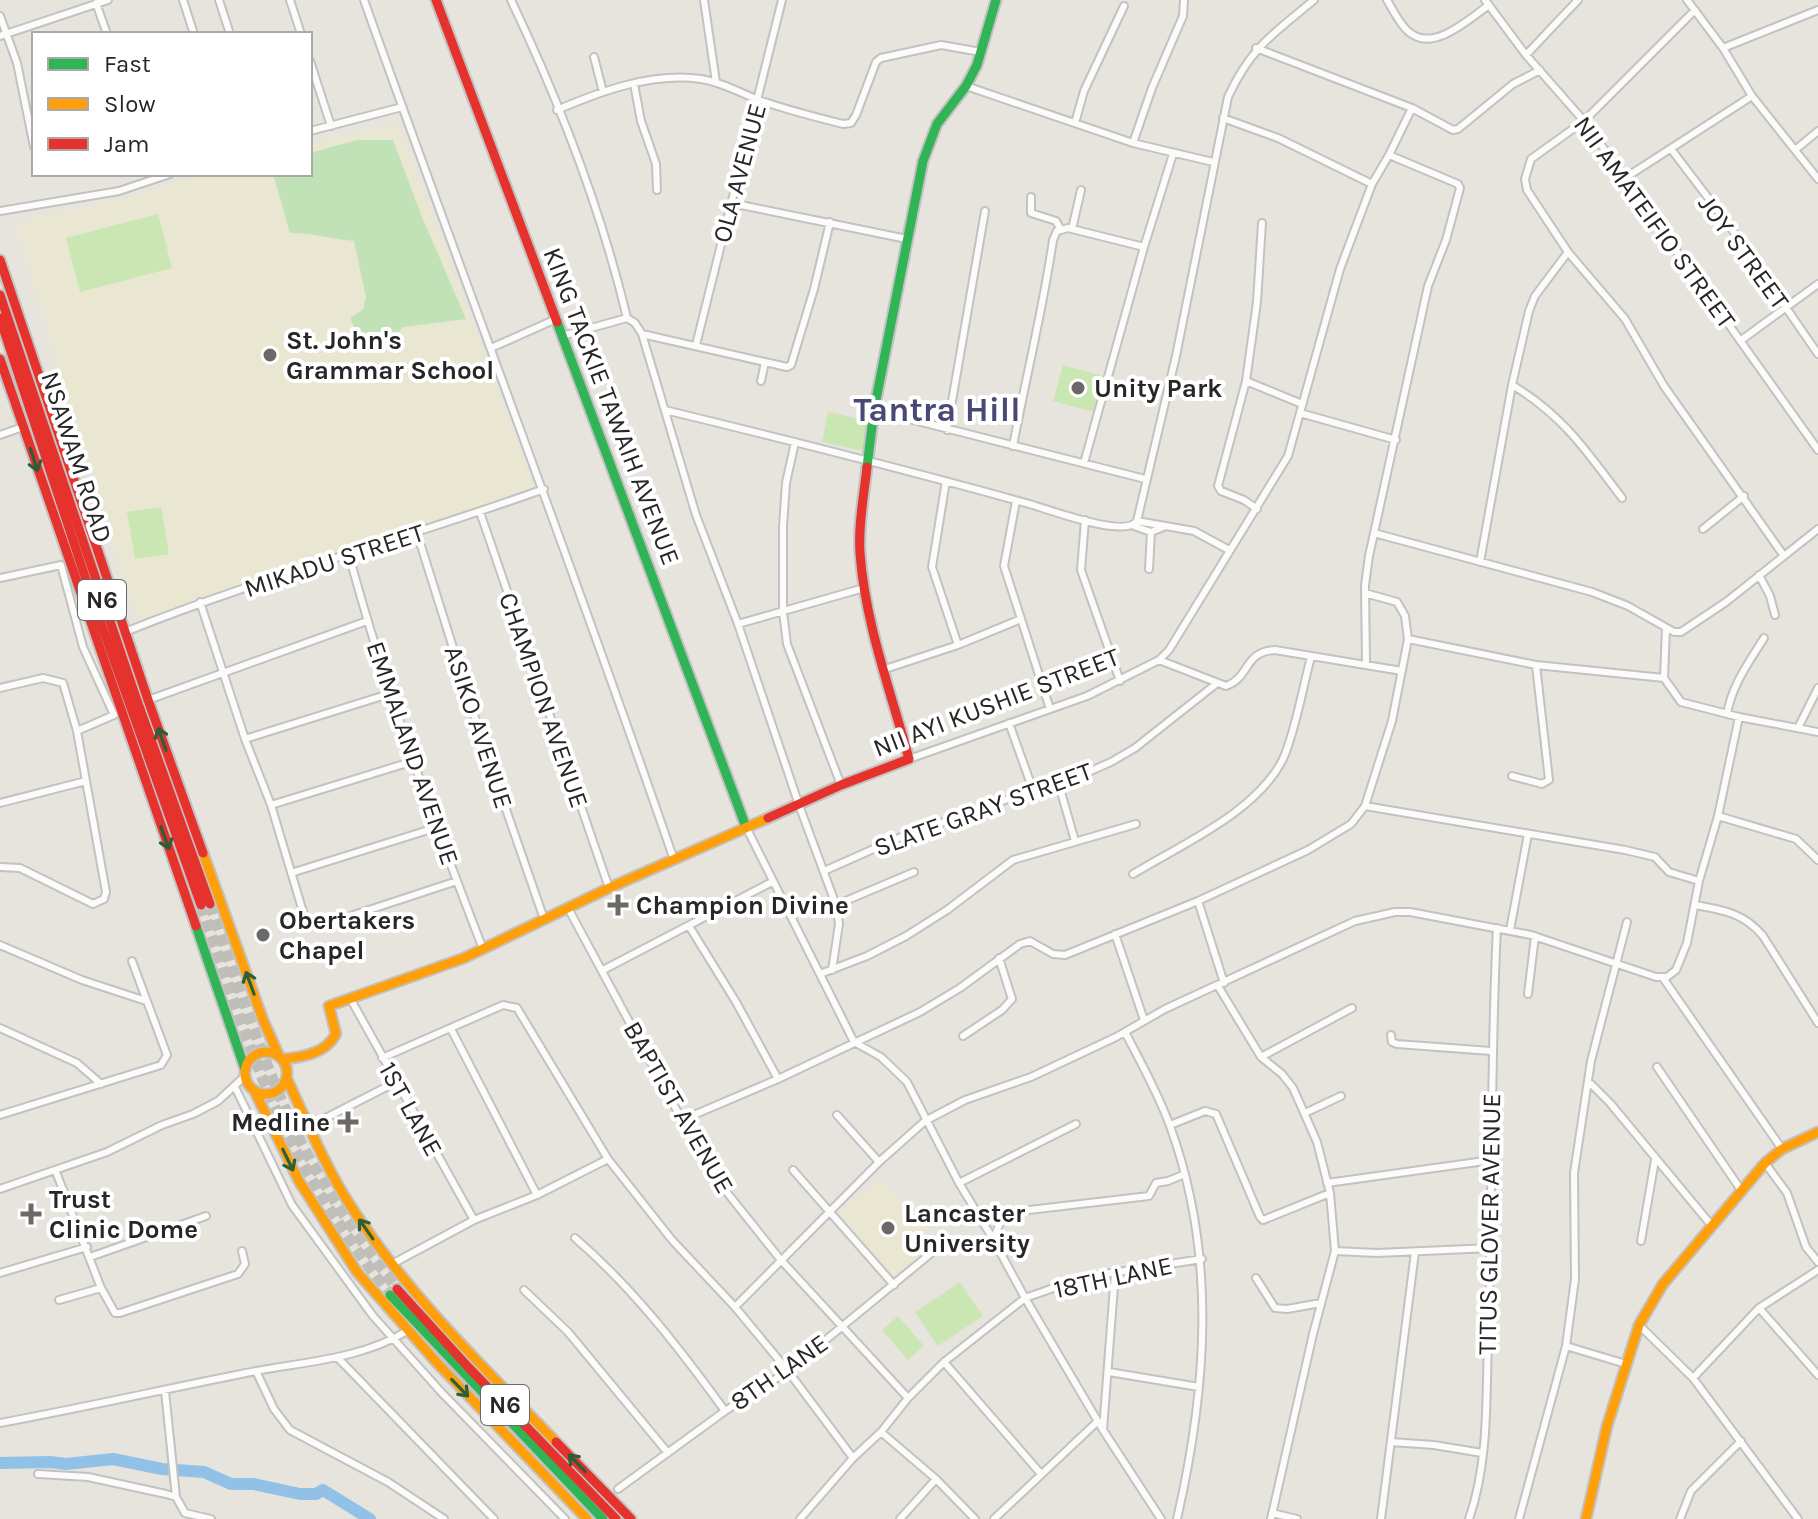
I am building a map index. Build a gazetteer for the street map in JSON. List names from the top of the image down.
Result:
{
  "streets": {
    "main road": [
      "KING TACKIE TAWAIH AVENUE",
      "NSAWAM ROAD",
      "N6",
      "NII AYI KUSHIE STREET"
    ],
    "street": [
      "OLA AVENUE",
      "NII AMATEIFIO STREET",
      "JOY STREET",
      "MIKADU STREET",
      "CHAMPION AVENUE",
      "ASIKO AVENUE",
      "EMMALAND AVENUE",
      "SLATE GRAY STREET",
      "BAPTIST AVENUE",
      "1ST LANE",
      "TITUS GLOVER AVENUE",
      "18TH LANE",
      "8TH LANE"
    ]
  },
  "crossings": [
    ["KING TACKIE TAWAIH AVENUE", "NII AYI KUSHIE STREET"],
    ["MIKADU STREET", "CHAMPION AVENUE"],
    ["MIKADU STREET", "ASIKO AVENUE"],
    ["MIKADU STREET", "EMMALAND AVENUE"],
    ["CHAMPION AVENUE", "NII AYI KUSHIE STREET"],
    ["NII AYI KUSHIE STREET", "ASIKO AVENUE"],
    ["NII AYI KUSHIE STREET", "EMMALAND AVENUE"],
    ["NII AYI KUSHIE STREET", "BAPTIST AVENUE"],
    ["NII AYI KUSHIE STREET", "1ST LANE"],
    ["BAPTIST AVENUE", "18TH LANE"],
    ["BAPTIST AVENUE", "8TH LANE"]
  ],
  "districts": ["Tantra Hill"],
  "places": {
    "other": [
      "St. John's Grammar School",
      "Unity Park",
      "Obertakers Chapel",
      "Lancaster University"
    ],
    "health": ["Champion Divine", "Medline", "Trust Clinic Dome"]
  },
  "legend": ["Fast", "Slow", "Jam"]
}
